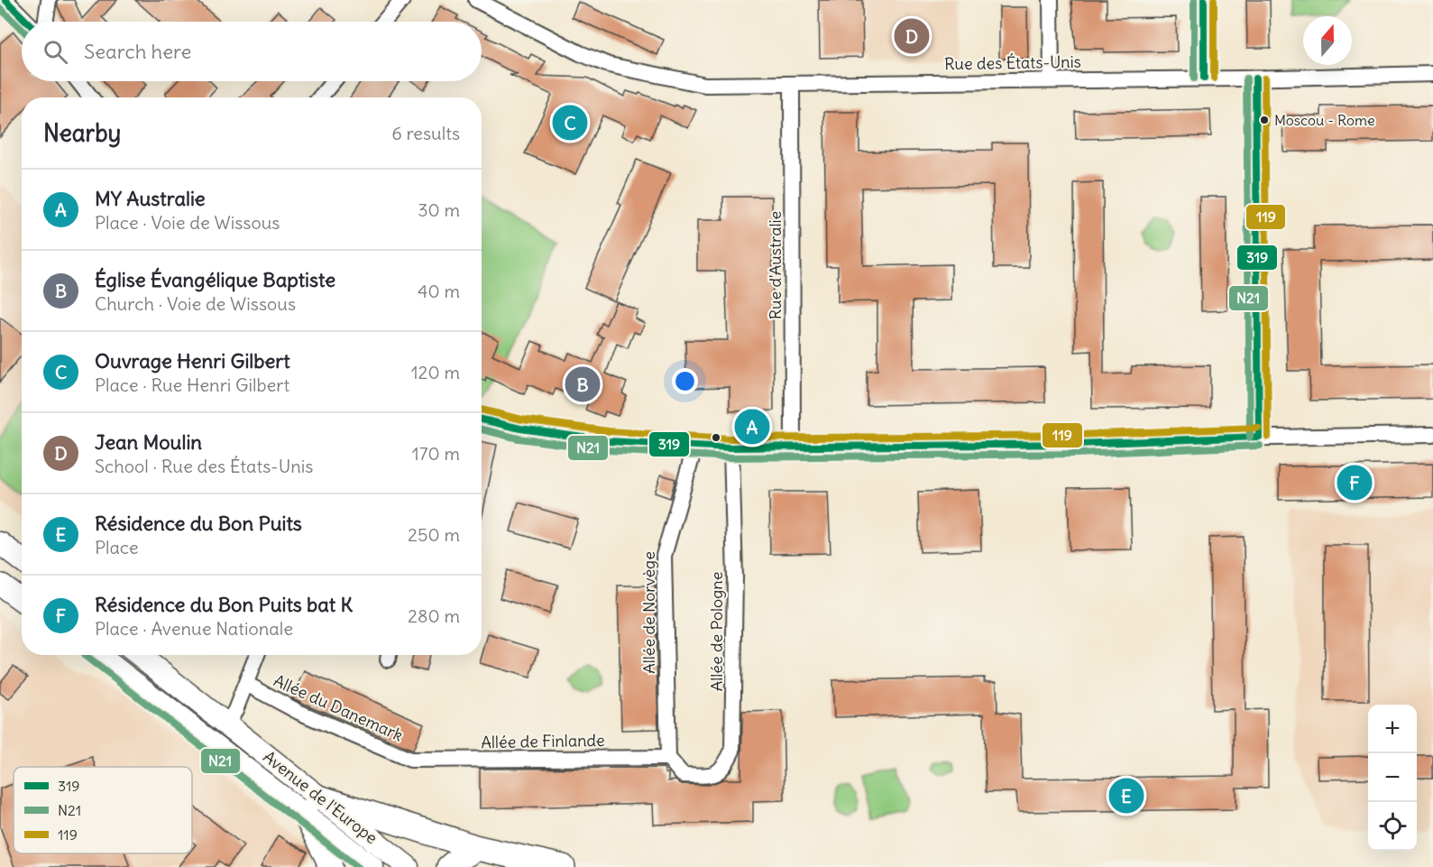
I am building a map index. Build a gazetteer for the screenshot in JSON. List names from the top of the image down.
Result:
{
  "streets": {
    "main road": ["Avenue de l'Europe"],
    "street": [
      "Rue des États-Unis",
      "Rue d'Australie",
      "Allée de Norvège",
      "Allée de Pologne",
      "Allée du Danemark",
      "Allée de Finlande"
    ]
  },
  "crossings": [
    ["Rue des États-Unis", "Rue d'Australie"],
    ["Allée de Norvège", "Allée de Pologne"],
    ["Allée de Norvège", "Allée de Finlande"],
    ["Allée de Pologne", "Allée de Finlande"],
    ["Allée du Danemark", "Allée de Finlande"]
  ],
  "places": ["Moscou - Rome"],
  "lines": ["transit line 319", "transit line N21", "transit line 119"],
  "legend": ["319", "N21", "119"],
  "north": "top",
  "page": {
    "pins": [
      "D",
      "C",
      "B",
      "A",
      "F",
      "E"
    ],
    "search": "Search here",
    "heading": ["Nearby", "6 results"],
    "list": [
      {
        "mark": "A",
        "name": "MY Australie",
        "note": "Place · Voie de Wissous",
        "value": "30 m"
      },
      {
        "mark": "B",
        "name": "Église Évangélique Baptiste",
        "note": "Church · Voie de Wissous",
        "value": "40 m"
      },
      {
        "mark": "C",
        "name": "Ouvrage Henri Gilbert",
        "note": "Place · Rue Henri Gilbert",
        "value": "120 m"
      },
      {
        "mark": "D",
        "name": "Jean Moulin",
        "note": "School · Rue des États-Unis",
        "value": "170 m"
      },
      {
        "mark": "E",
        "name": "Résidence du Bon Puits",
        "note": "Place",
        "value": "250 m"
      },
      {
        "mark": "F",
        "name": "Résidence du Bon Puits bat K",
        "note": "Place · Avenue Nationale",
        "value": "280 m"
      }
    ],
    "map_buttons": ["+", "−"]
  }
}
